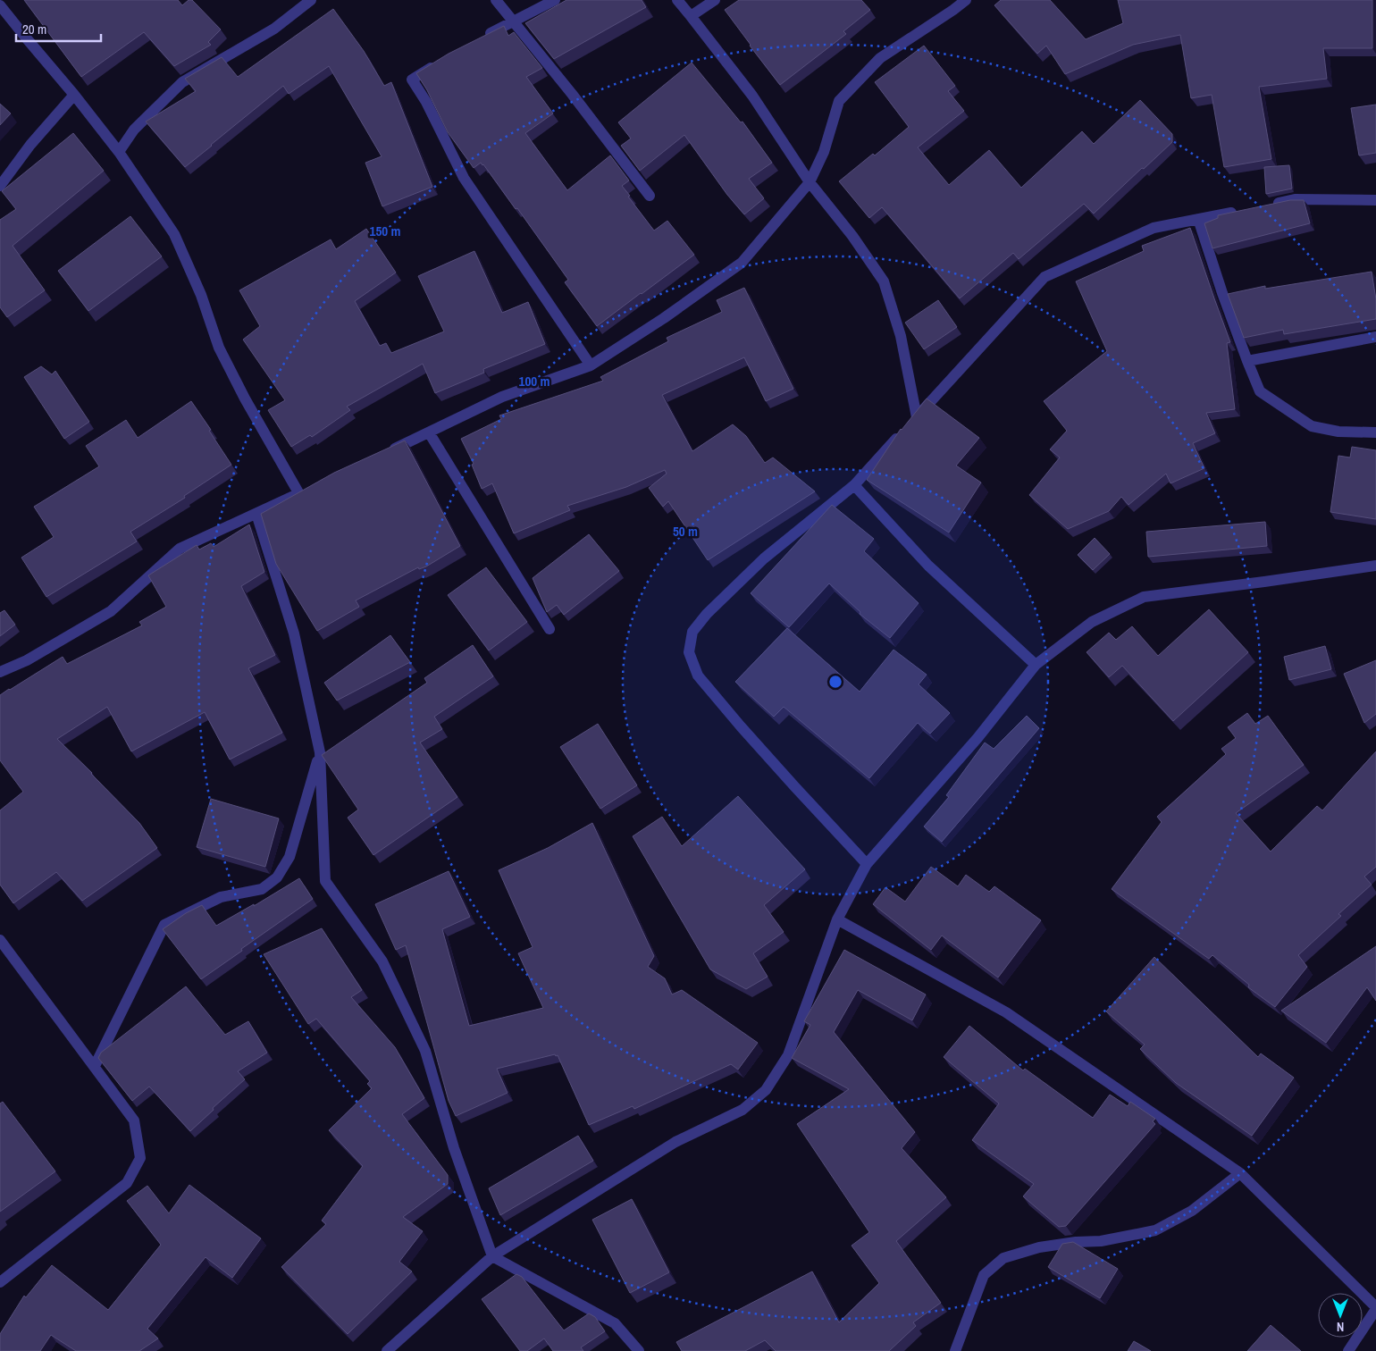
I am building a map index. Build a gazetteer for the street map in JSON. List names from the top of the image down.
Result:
{
  "scale_bar": "20 m",
  "north": "bottom",
  "rings": ["150 m", "100 m", "50 m"]
}
